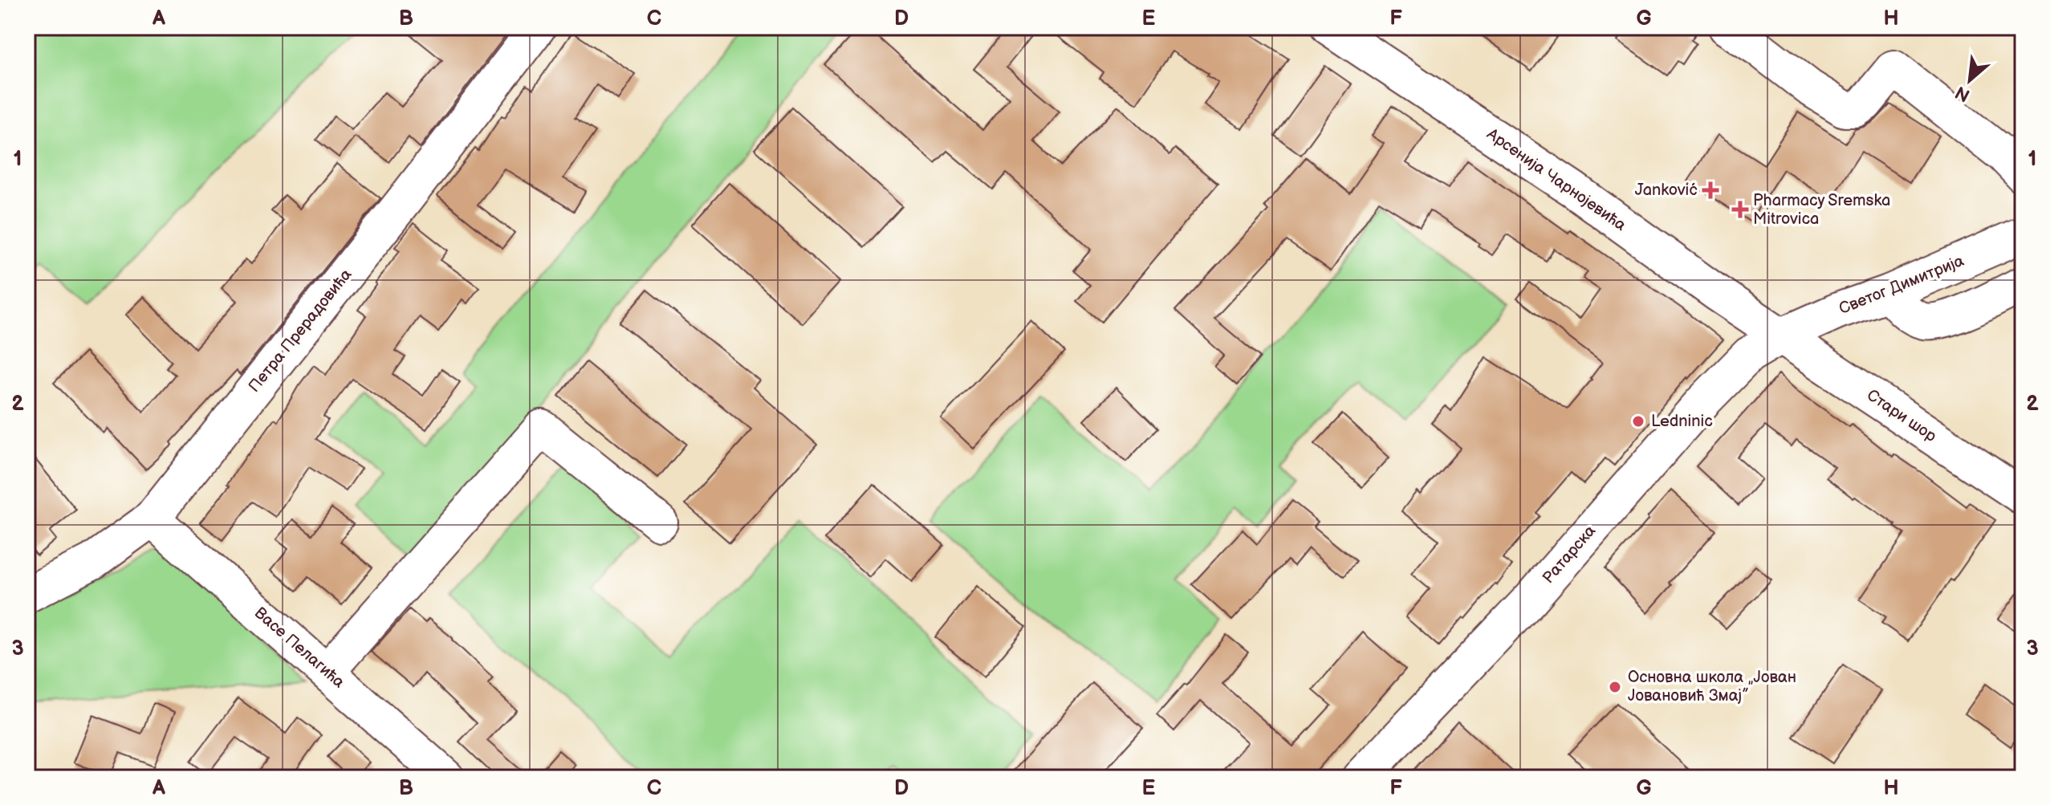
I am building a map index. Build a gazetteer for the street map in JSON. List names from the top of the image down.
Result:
{
  "streets": {
    "street": [
      "Арсенија Чарнојевића",
      "Светог Димитрија",
      "Петра Прерадовића",
      "Стари шор",
      "Ратарска",
      "Васе Пелагића"
    ]
  },
  "crossings": [
    ["Арсенија Чарнојевића", "Светог Димитрија"],
    ["Арсенија Чарнојевића", "Стари шор"],
    ["Арсенија Чарнојевића", "Ратарска"],
    ["Светог Димитрија", "Стари шор"],
    ["Светог Димитрија", "Ратарска"],
    ["Петра Прерадовића", "Васе Пелагића"],
    ["Стари шор", "Ратарска"]
  ],
  "places": {
    "health": ["Janković", "Pharmacy Sremska Mitrovica"],
    "other": ["Ledninic", "Основна школа „Јован Јовановић Змај”"]
  },
  "north": "bottom left",
  "grid": {
    "columns": [
      "A",
      "B",
      "C",
      "D",
      "E",
      "F",
      "G",
      "H"
    ],
    "rows": ["1", "2", "3"]
  }
}
